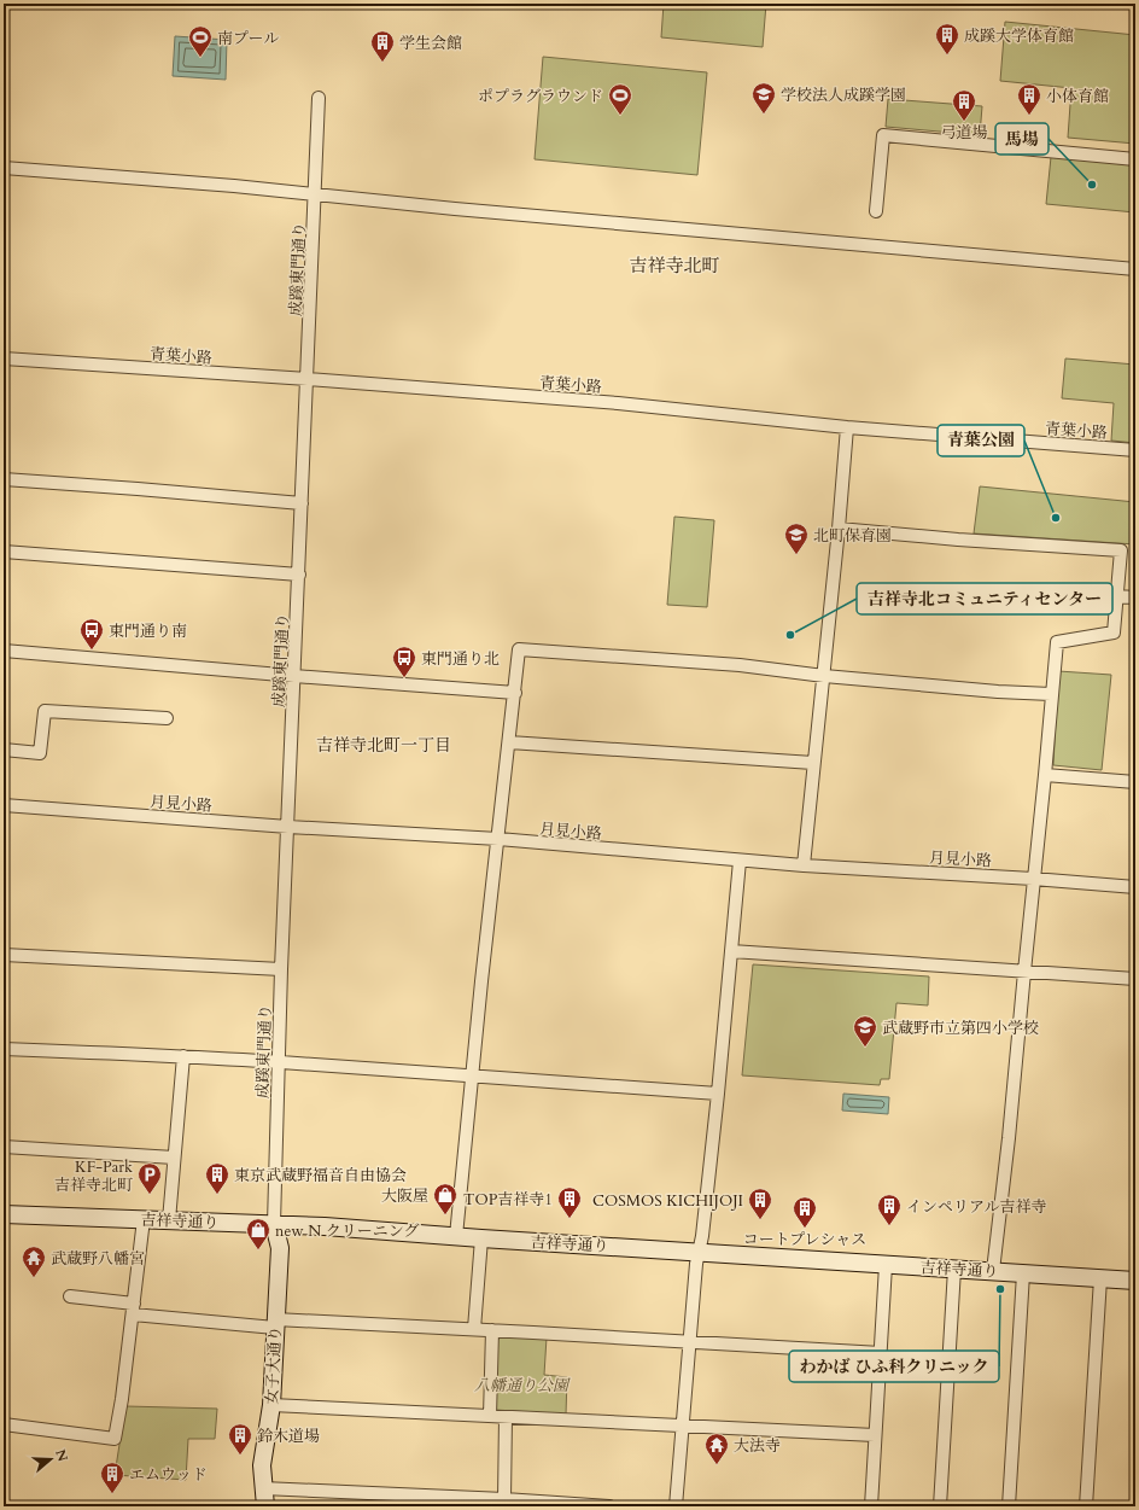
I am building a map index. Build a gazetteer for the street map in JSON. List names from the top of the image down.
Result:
{
  "streets": {
    "main road": ["吉祥寺通り", "女子大通り"],
    "street": ["成蹊東門通り", "青葉小路", "月見小路"]
  },
  "crossings": [
    ["成蹊東門通り", "青葉小路"],
    ["成蹊東門通り", "月見小路"],
    ["成蹊東門通り", "吉祥寺通り"],
    ["成蹊東門通り", "女子大通り"],
    ["吉祥寺通り", "女子大通り"]
  ],
  "districts": ["吉祥寺北町", "吉祥寺北町一丁目"],
  "parks": ["八幡通り公園"],
  "places": {
    "building": [
      "成蹊大学体育館",
      "学生会館",
      "小体育館",
      "弓道場",
      "東京武蔵野福音自由協会",
      "TOP吉祥寺1",
      "COSMOS KICHIJOJI",
      "インペリアル吉祥寺",
      "コートプレシャス",
      "鈴木道場",
      "エムウッド"
    ],
    "sports": ["南プール", "ポプラグラウンド"],
    "school or university": ["学校法人成蹊学園", "北町保育園", "武蔵野市立第四小学校"],
    "other": [
      "馬場",
      "青葉公園",
      "吉祥寺北コミュニティセンター",
      "わかば ひふ科クリニック"
    ],
    "bus stop": ["東門通り南", "東門通り北"],
    "parking": ["KF-Park 吉祥寺北町"],
    "shop": ["大阪屋", "new N クリーニング"],
    "temple": ["武蔵野八幡宮", "大法寺"]
  },
  "north": "right"
}
